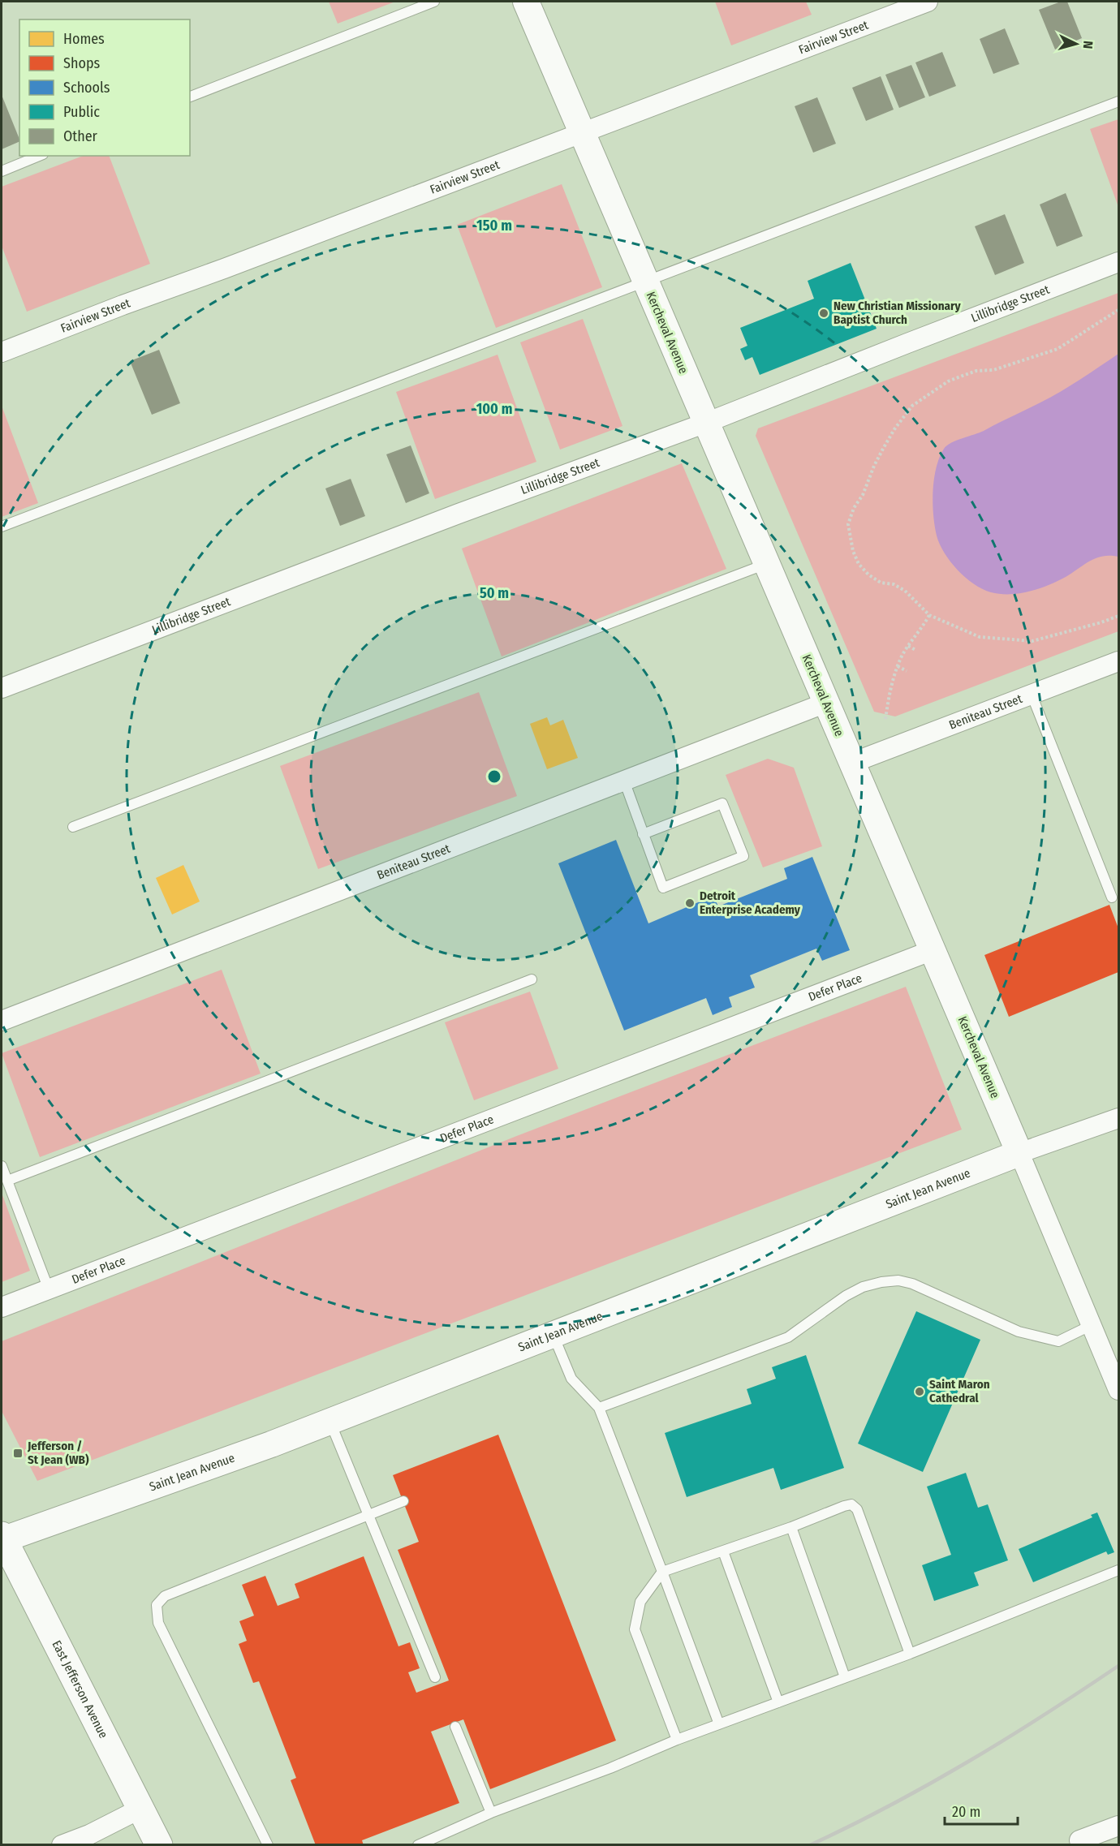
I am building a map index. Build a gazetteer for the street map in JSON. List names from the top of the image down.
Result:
{
  "streets": {
    "main road": ["East Jefferson Avenue"],
    "street": [
      "Fairview Street",
      "Lillibridge Street",
      "Kercheval Avenue",
      "Beniteau Street",
      "Defer Place",
      "Saint Jean Avenue"
    ]
  },
  "crossings": [
    ["Fairview Street", "Kercheval Avenue"],
    ["Lillibridge Street", "Kercheval Avenue"],
    ["Kercheval Avenue", "Beniteau Street"],
    ["Kercheval Avenue", "Defer Place"],
    ["Kercheval Avenue", "Saint Jean Avenue"],
    ["Saint Jean Avenue", "East Jefferson Avenue"]
  ],
  "places": {
    "other": ["New Christian Missionary Baptist Church", "Detroit Enterprise Academy", "Saint Maron Cathedral"],
    "transit": ["Jefferson / St Jean (WB)"]
  },
  "legend": [
    "Homes",
    "Shops",
    "Schools",
    "Public",
    "Other"
  ],
  "scale_bar": "20 m",
  "north": "right",
  "rings": ["150 m", "100 m", "50 m"]
}
